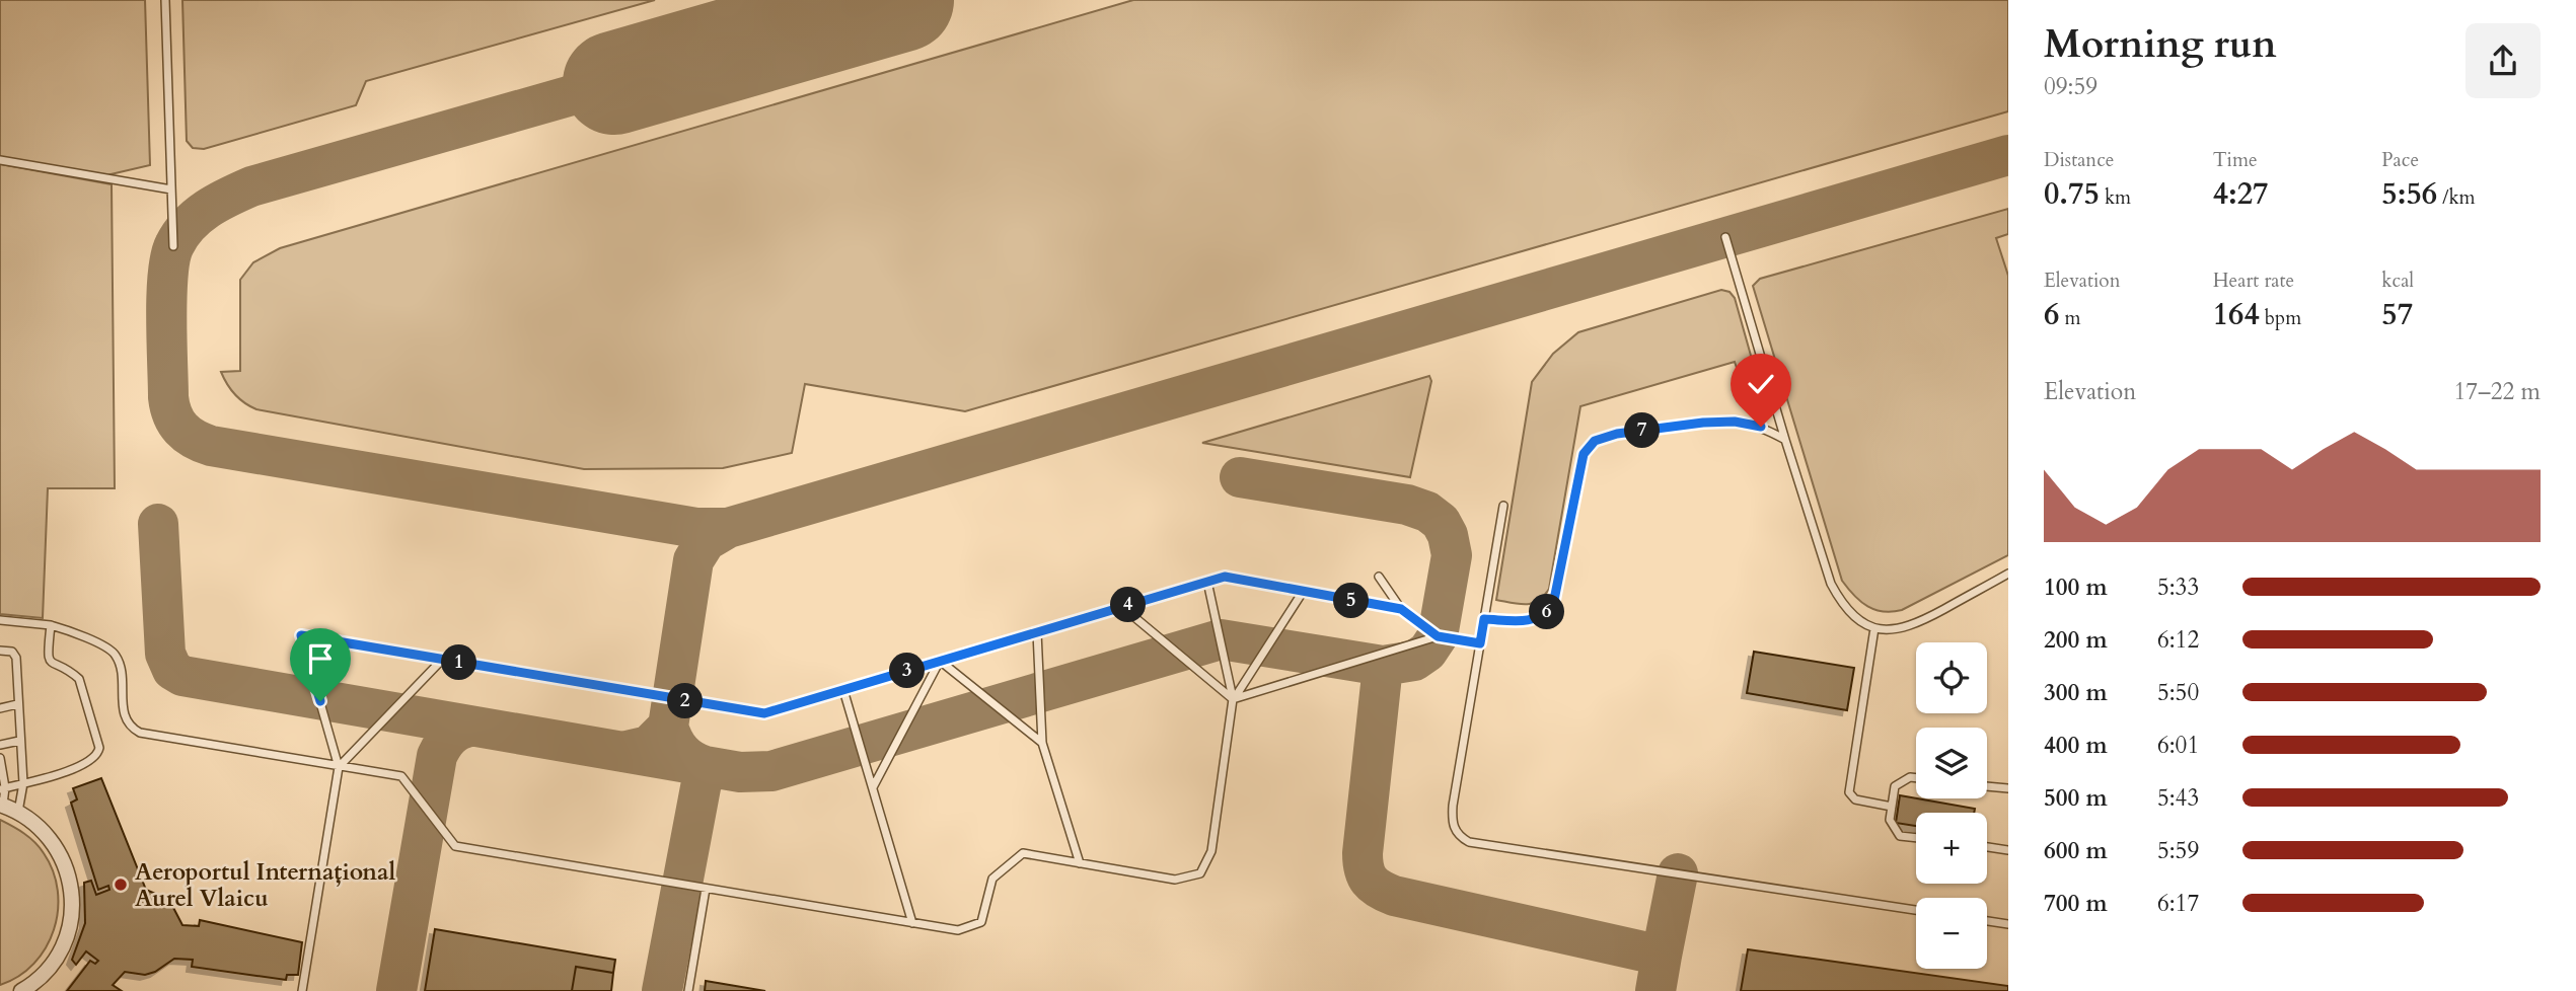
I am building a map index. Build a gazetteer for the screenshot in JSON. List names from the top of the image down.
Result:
{
  "places": ["Aeroportul Internațional Aurel Vlaicu"],
  "page": {
    "heading": ["Morning run", "09:59"],
    "stats": [
      ["Distance", "0.75 km"],
      ["Time", "4:27"],
      ["Pace", "5:56 /km"],
      ["Elevation", "6 m"],
      ["Heart rate", "164 bpm"],
      ["kcal", "57"]
    ],
    "chart": ["Elevation", "17–22 m"],
    "pins": [
      "7",
      "5",
      "4",
      "6",
      "1",
      "3",
      "2"
    ],
    "list": [
      {
        "name": "100 m",
        "note": "5:33"
      },
      {
        "name": "200 m",
        "note": "6:12"
      },
      {
        "name": "300 m",
        "note": "5:50"
      },
      {
        "name": "400 m",
        "note": "6:01"
      },
      {
        "name": "500 m",
        "note": "5:43"
      },
      {
        "name": "600 m",
        "note": "5:59"
      },
      {
        "name": "700 m",
        "note": "6:17"
      }
    ],
    "map_buttons": ["+", "−"]
  }
}
